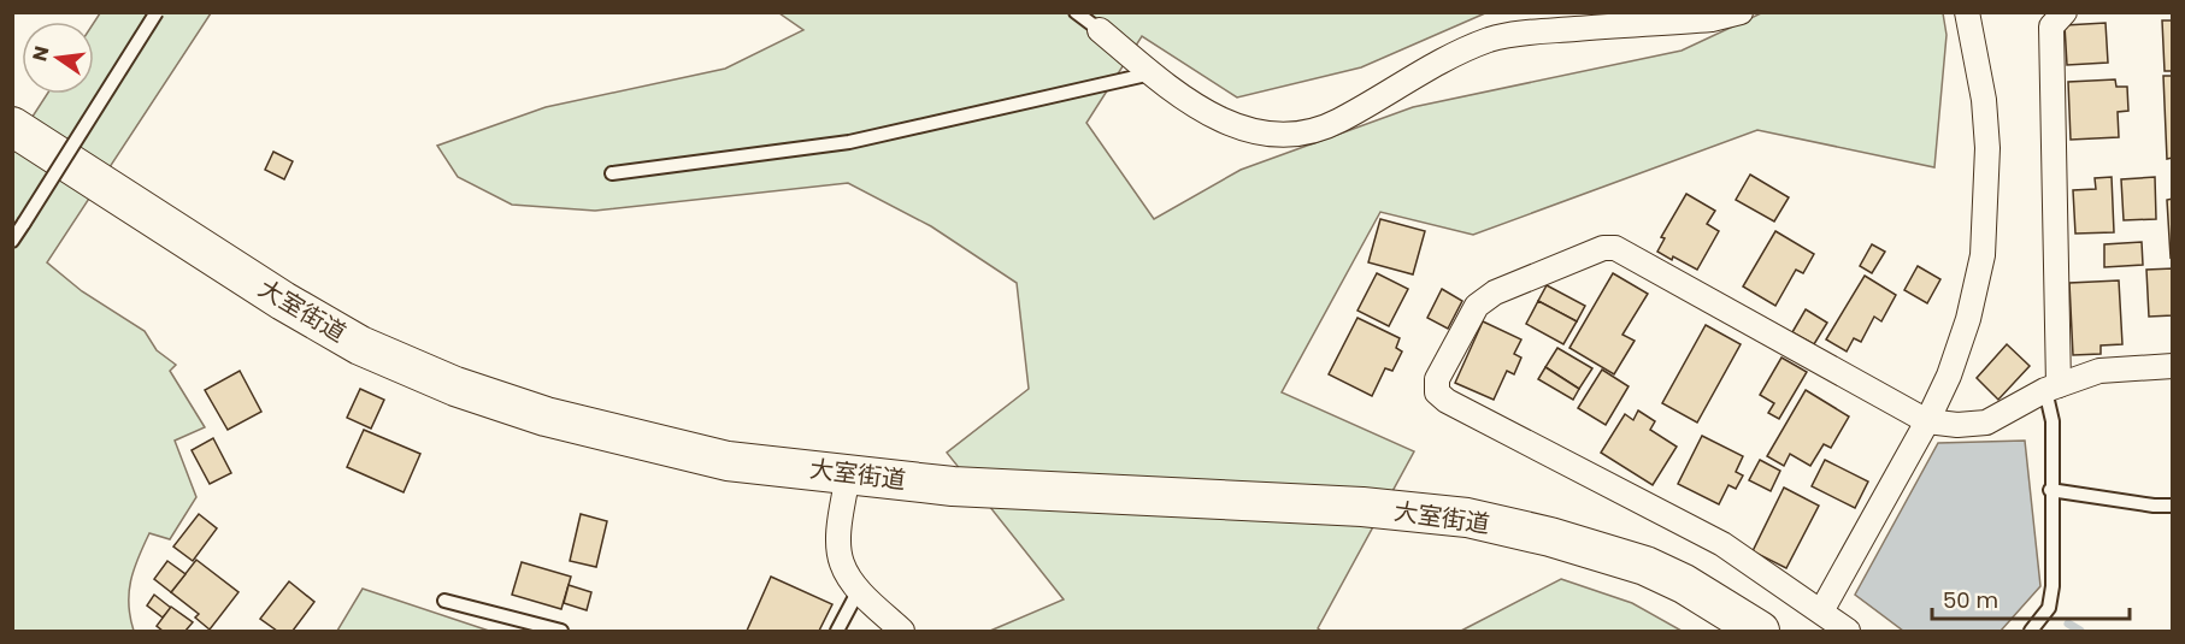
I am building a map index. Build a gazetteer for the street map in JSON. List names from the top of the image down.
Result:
{
  "streets": {
    "main road": ["大室街道"]
  },
  "scale_bar": "50 m",
  "north": "left"
}
